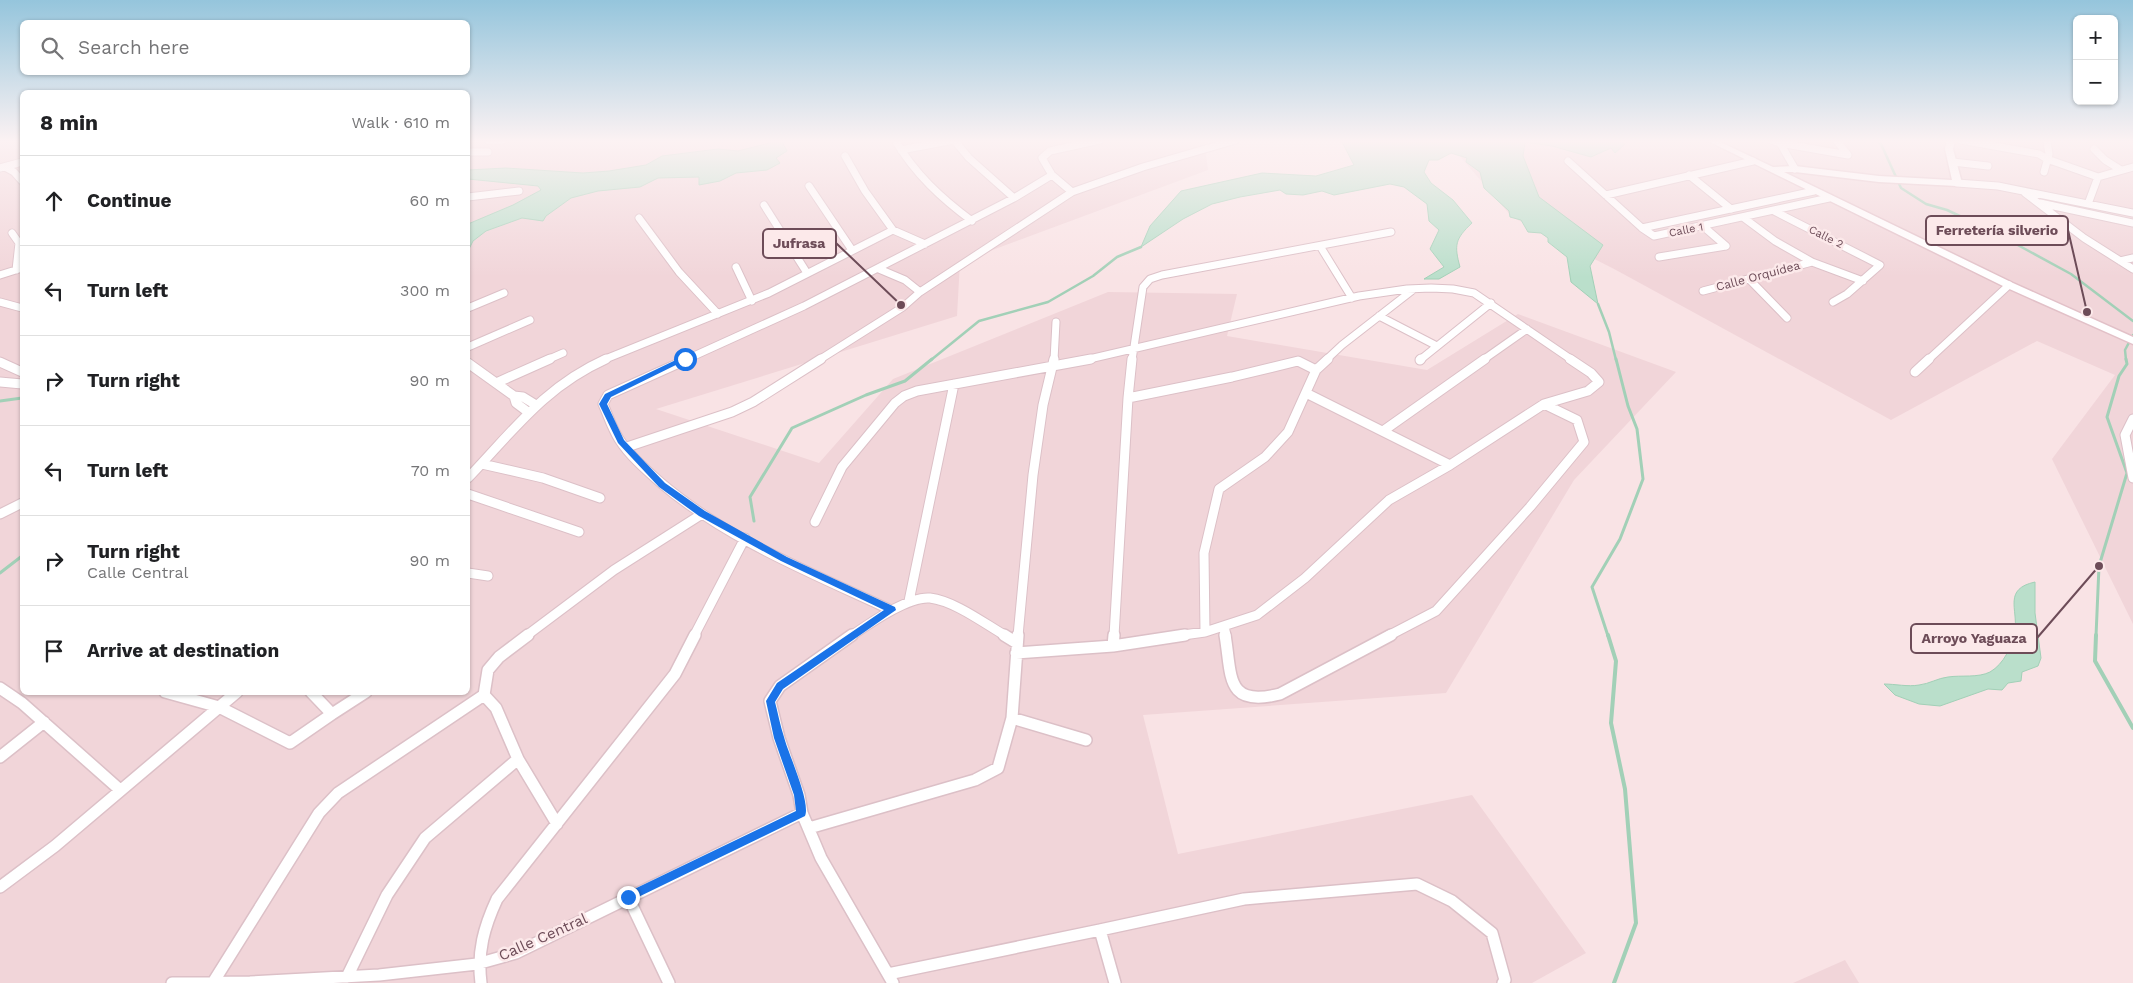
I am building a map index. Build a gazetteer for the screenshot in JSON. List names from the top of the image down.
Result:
{
  "streets": {
    "street": [
      "Calle 1",
      "Calle 2",
      "Calle Orquídea",
      "Calle Central"
    ]
  },
  "crossings": [
    ["Calle 1", "Calle 2"]
  ],
  "places": ["Jufrasa", "Ferretería silverio", "Arroyo Yaguaza"],
  "page": {
    "map_buttons": ["+", "−"],
    "search": "Search here",
    "heading": ["8 min", "Walk · 610 m"],
    "list": [
      ["Continue", "60 m"],
      ["Turn left", "300 m"],
      ["Turn right", "90 m"],
      ["Turn left", "70 m"],
      ["Turn right", "Calle Central", "90 m"],
      "Arrive at destination"
    ]
  }
}
